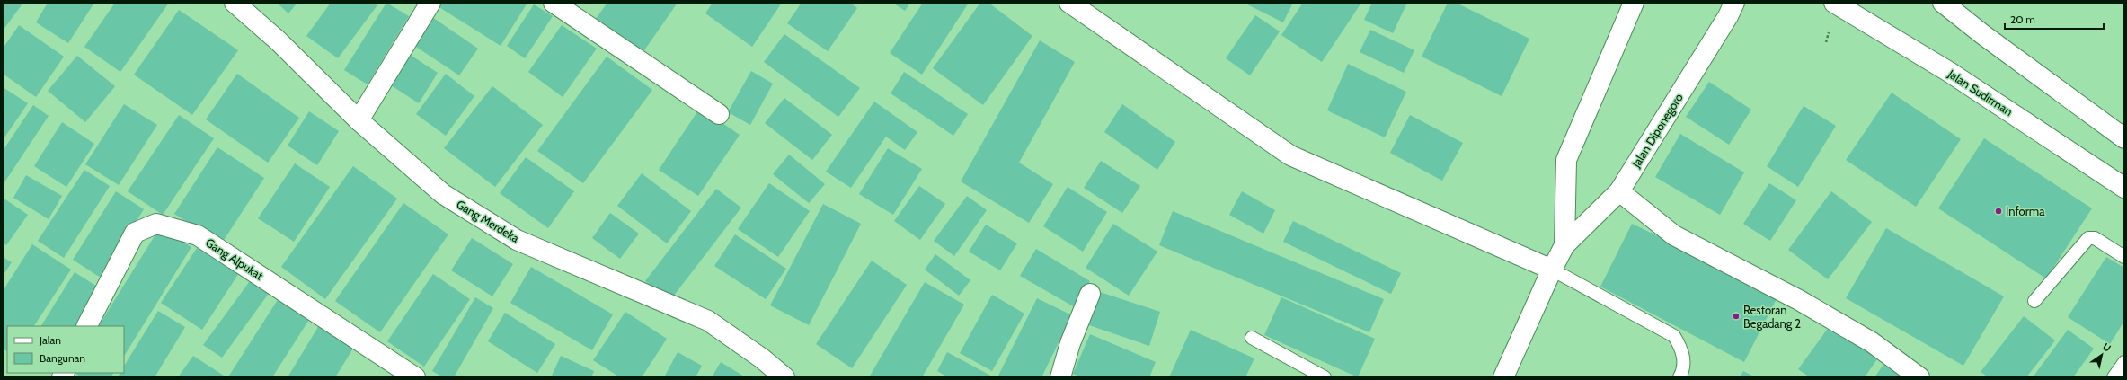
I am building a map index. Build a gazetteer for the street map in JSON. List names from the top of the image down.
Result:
{
  "streets": {
    "street": [
      "Jalan Sudirman",
      "Jalan Diponegoro",
      "Gang Merdeka",
      "Gang Alpukat"
    ]
  },
  "places": ["Informa", "Restoran Begadang 2"],
  "legend": ["Jalan", "Bangunan"],
  "scale_bar": "20 m",
  "north": "top right"
}
